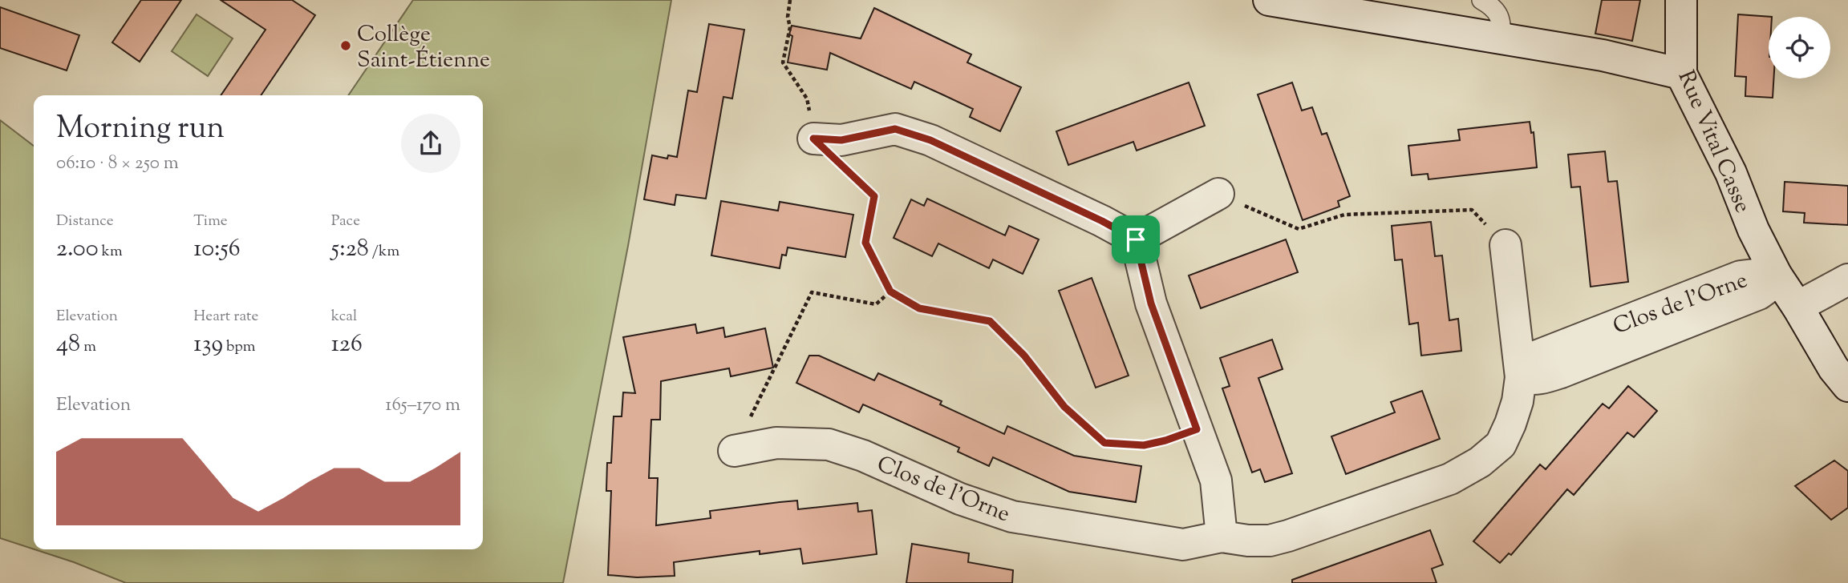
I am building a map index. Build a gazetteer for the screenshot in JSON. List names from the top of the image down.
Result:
{
  "streets": {
    "street": ["Rue Vital Casse", "Clos de l'Orne"]
  },
  "crossings": [
    ["Rue Vital Casse", "Clos de l'Orne"]
  ],
  "places": ["Collège Saint-Étienne"],
  "page": {
    "heading": ["Morning run", "06:10 · 8 × 250 m"],
    "stats": [
      ["Distance", "2.00 km"],
      ["Time", "10:56"],
      ["Pace", "5:28 /km"],
      ["Elevation", "48 m"],
      ["Heart rate", "139 bpm"],
      ["kcal", "126"]
    ],
    "chart": ["Elevation", "165–170 m"]
  }
}
